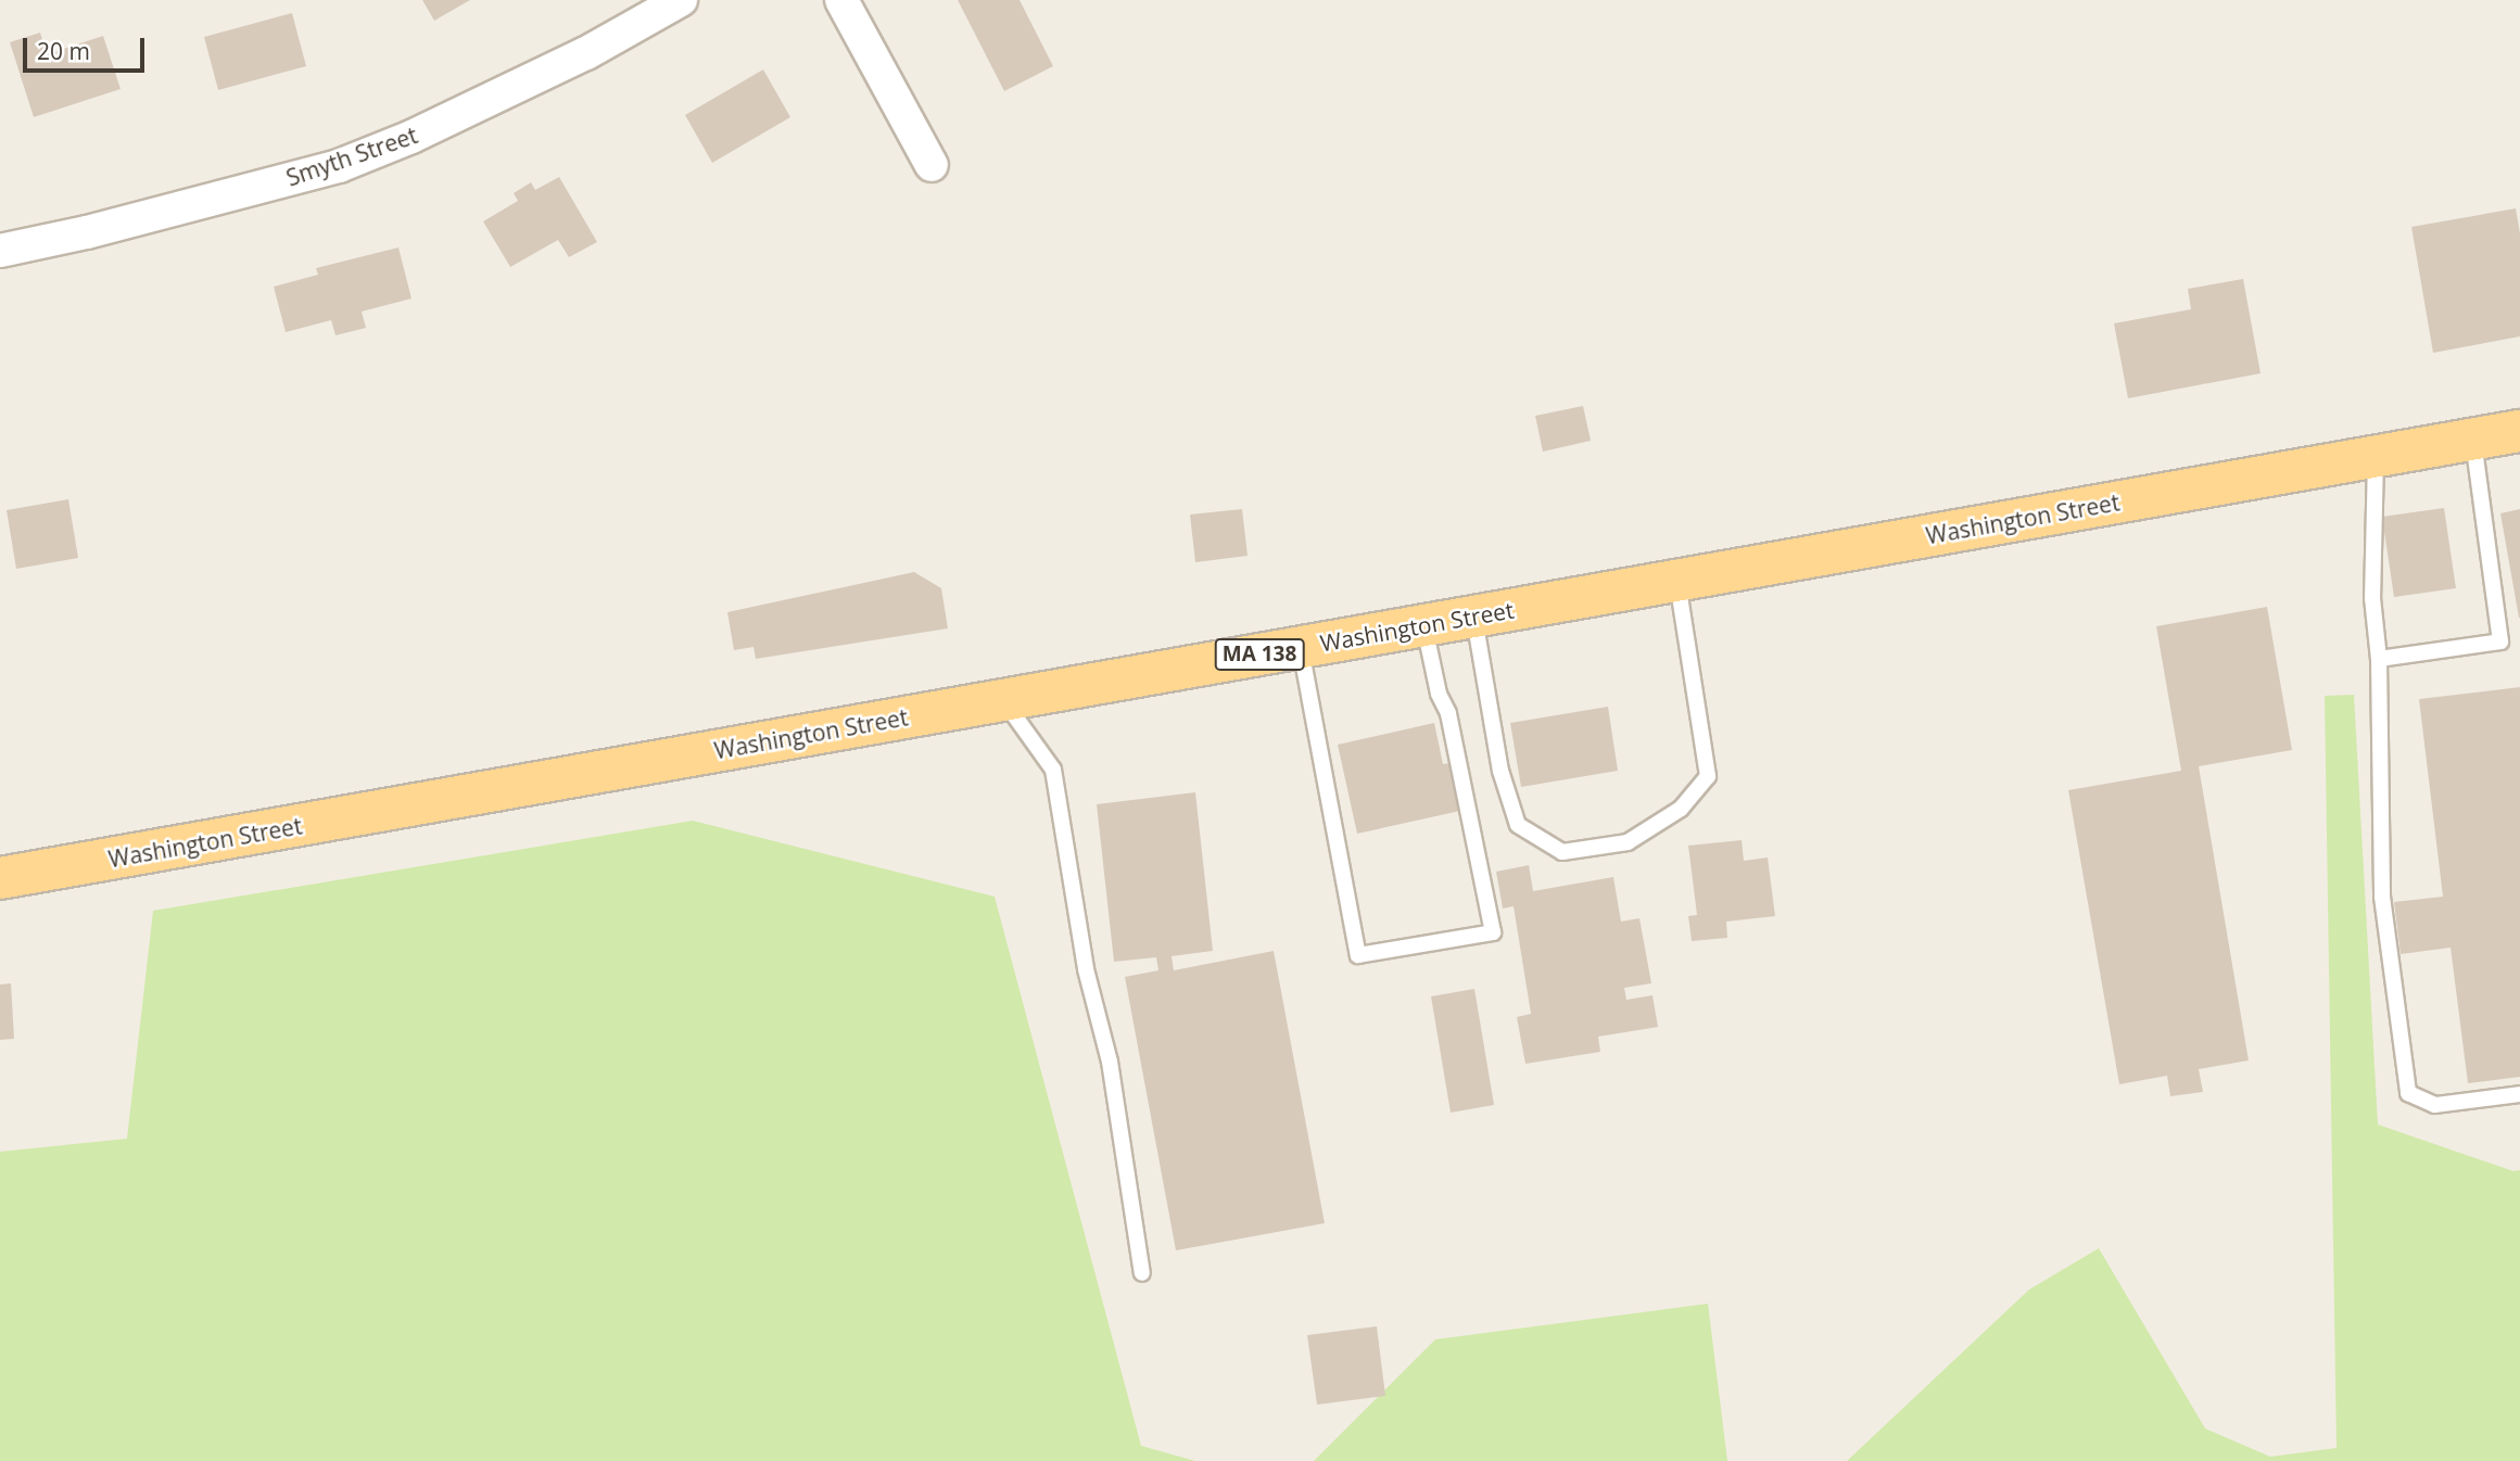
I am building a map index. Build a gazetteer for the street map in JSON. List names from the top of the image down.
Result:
{
  "streets": {
    "main road": ["Washington Street", "MA 138"],
    "street": ["Smyth Street"]
  },
  "scale_bar": "20 m"
}
